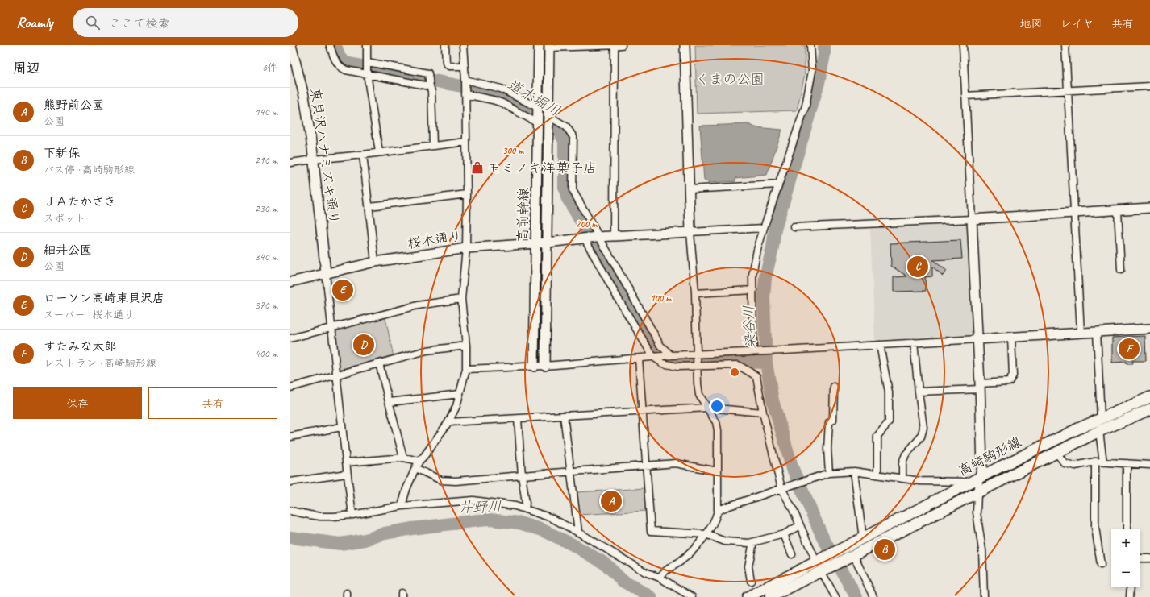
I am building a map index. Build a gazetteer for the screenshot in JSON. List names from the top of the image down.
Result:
{
  "streets": {
    "main road": ["高崎駒形線"],
    "street": ["東貝沢ハナミズキ通り", "高前幹線", "桜木通り"]
  },
  "crossings": [
    ["東貝沢ハナミズキ通り", "桜木通り"],
    ["高前幹線", "桜木通り"]
  ],
  "water": ["道木堀川", "染谷川", "井野川"],
  "parks": ["くまの公園"],
  "places": {
    "shop": ["モミノキ洋菓子店"]
  },
  "page": {
    "header": "Roamly",
    "search": "ここで検索",
    "nav": ["地図", "レイヤ", "共有"],
    "heading": ["周辺", "6件"],
    "list": [
      {
        "mark": "A",
        "name": "熊野前公園",
        "note": "公園",
        "value": "140 m"
      },
      {
        "mark": "B",
        "name": "下新保",
        "note": "バス停 · 高崎駒形線",
        "value": "210 m"
      },
      {
        "mark": "C",
        "name": "ＪＡたかさき",
        "note": "スポット",
        "value": "230 m"
      },
      {
        "mark": "D",
        "name": "細井公園",
        "note": "公園",
        "value": "340 m"
      },
      {
        "mark": "E",
        "name": "ローソン高崎東貝沢店",
        "note": "スーパー · 桜木通り",
        "value": "370 m"
      },
      {
        "mark": "F",
        "name": "すたみな太郎",
        "note": "レストラン · 高崎駒形線",
        "value": "400 m"
      }
    ],
    "pins": [
      "C",
      "E",
      "D",
      "F",
      "A",
      "B"
    ],
    "buttons": ["保存", "共有"],
    "map_buttons": ["+", "−"]
  },
  "rings": ["300 m", "200 m", "100 m"]
}
